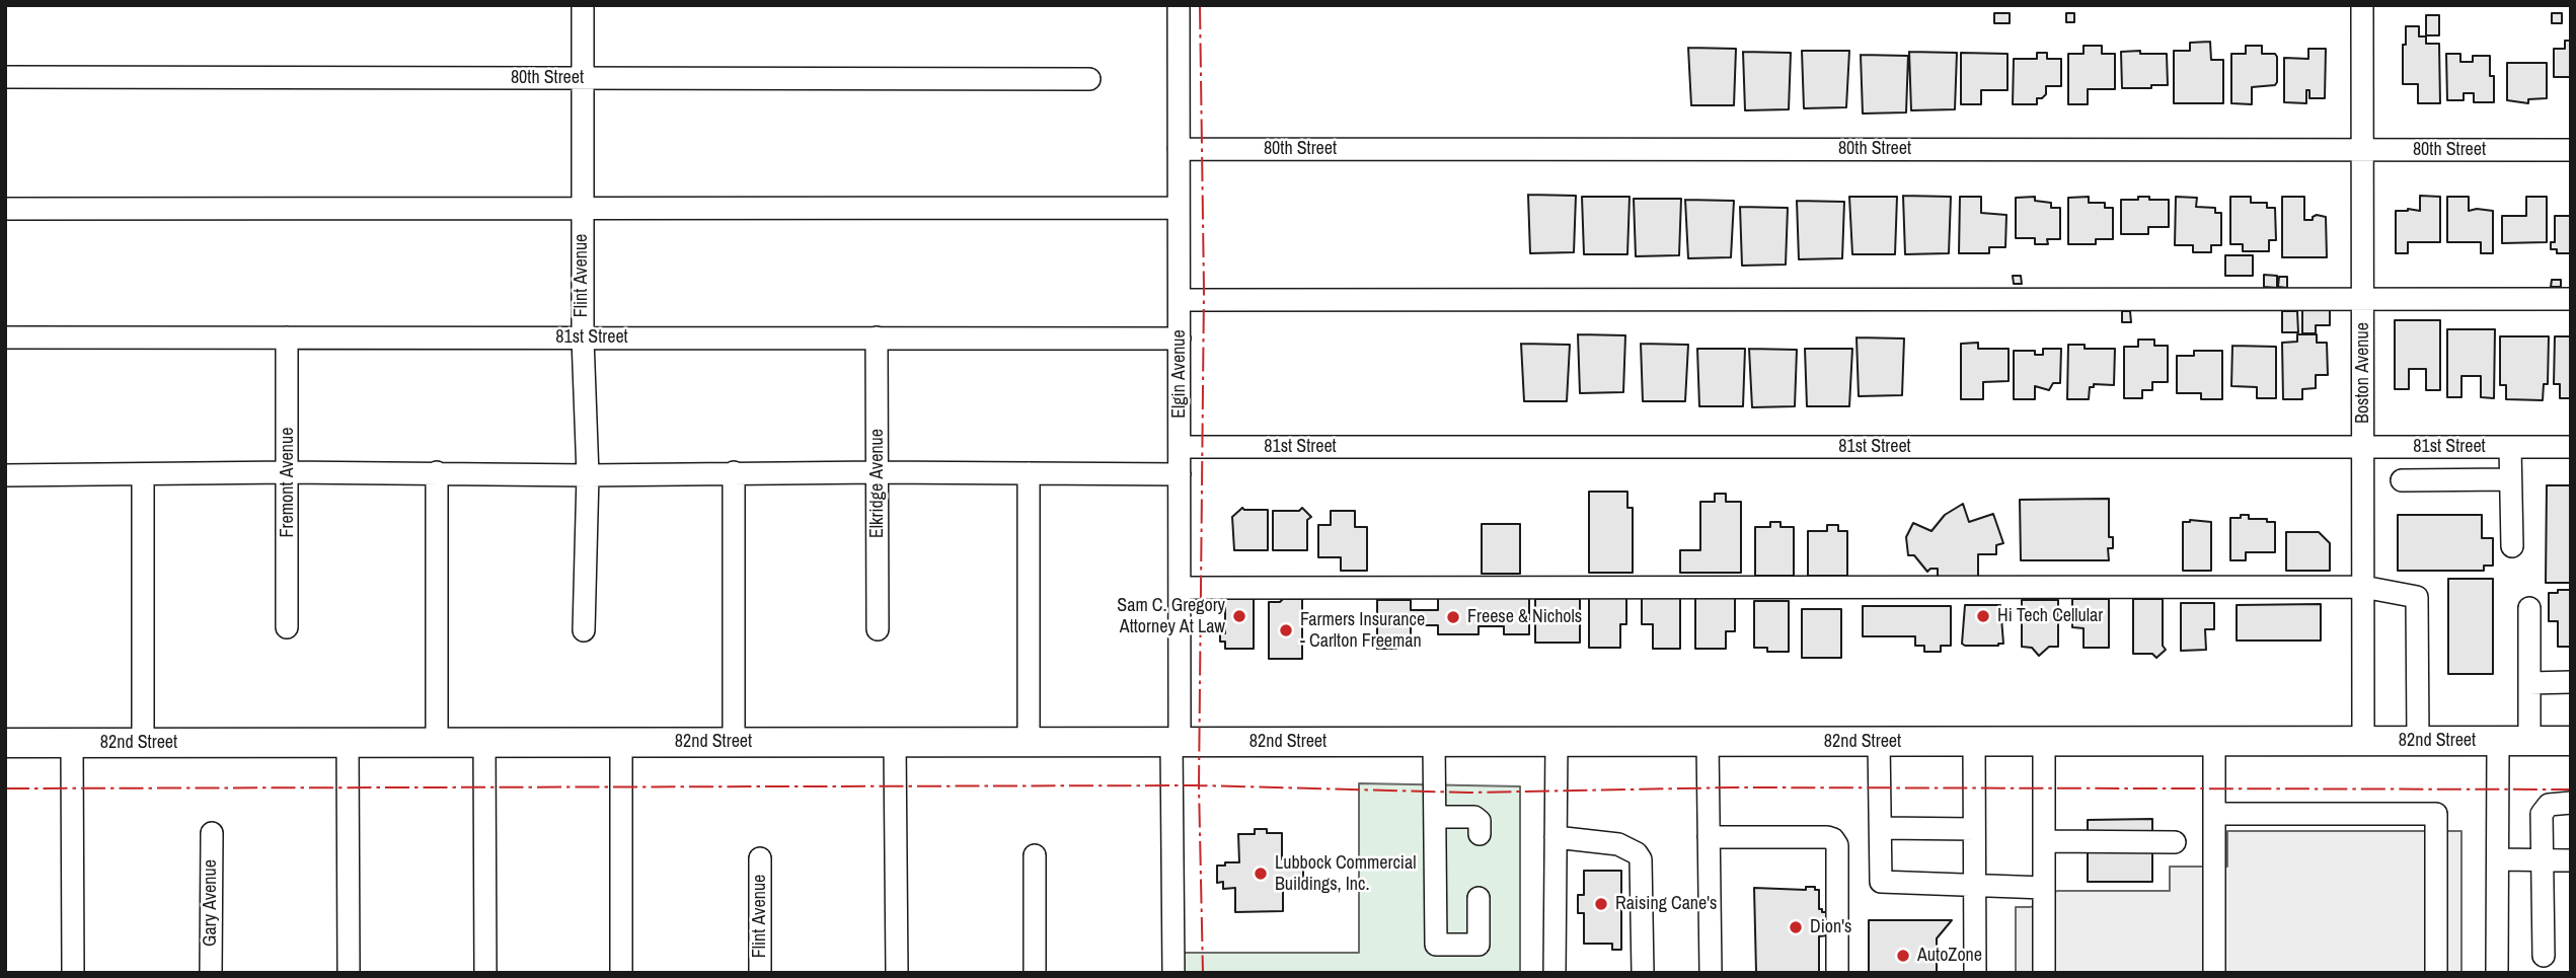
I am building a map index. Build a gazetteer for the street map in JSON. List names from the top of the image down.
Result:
{
  "streets": {
    "main road": ["82nd Street"],
    "street": [
      "80th Street",
      "Flint Avenue",
      "81st Street",
      "Boston Avenue",
      "Elgin Avenue",
      "Fremont Avenue",
      "Elkridge Avenue",
      "Gary Avenue"
    ]
  },
  "crossings": [
    ["80th Street", "Flint Avenue"],
    ["80th Street", "Boston Avenue"],
    ["80th Street", "Elgin Avenue"],
    ["Flint Avenue", "81st Street"],
    ["81st Street", "Boston Avenue"],
    ["81st Street", "Elgin Avenue"],
    ["81st Street", "Fremont Avenue"],
    ["81st Street", "Elkridge Avenue"],
    ["Boston Avenue", "82nd Street"],
    ["Elgin Avenue", "82nd Street"]
  ],
  "places": [
    "Sam C. Gregory Attorney At Law",
    "Hi Tech Cellular",
    "Freese & Nichols",
    "Farmers Insurance - Carlton Freeman",
    "Lubbock Commercial Buildings, Inc.",
    "Raising Cane's",
    "Dion's",
    "AutoZone"
  ]
}
